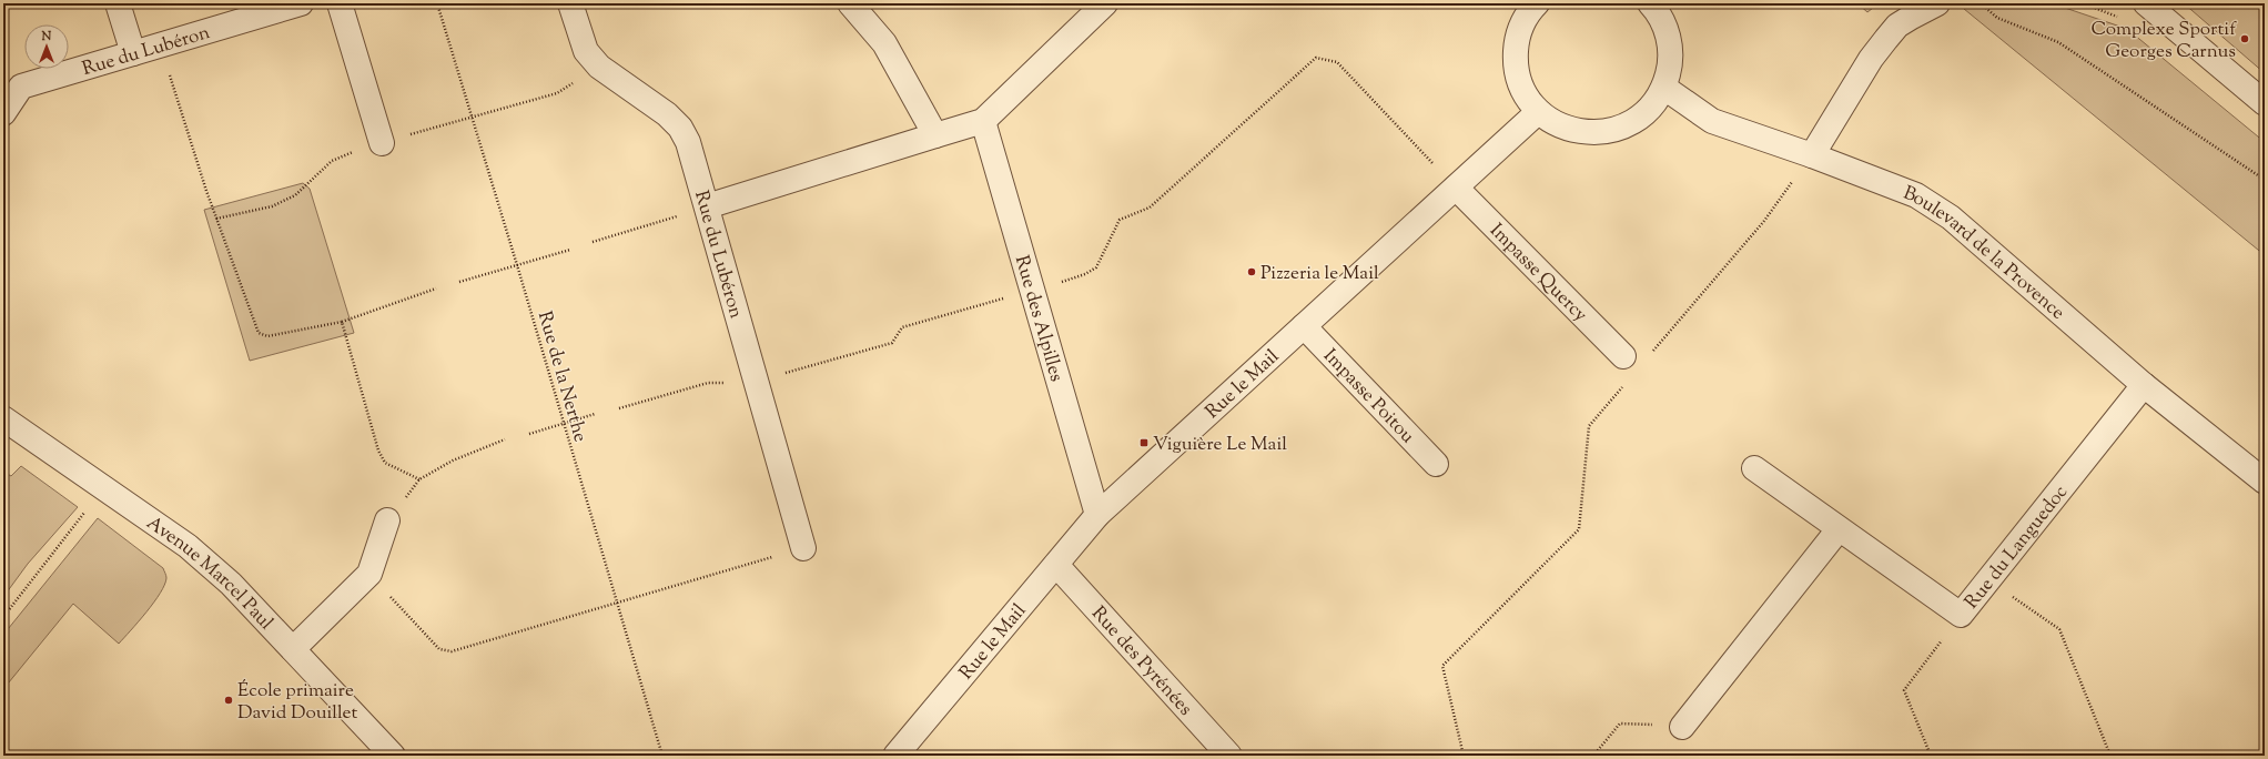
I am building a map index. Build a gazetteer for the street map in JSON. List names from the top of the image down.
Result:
{
  "streets": {
    "street": [
      "Rue du Lubéron",
      "Boulevard de la Provence",
      "Impasse Quercy",
      "Rue des Alpilles",
      "Rue le Mail",
      "Impasse Poitou",
      "Rue du Languedoc",
      "Avenue Marcel Paul",
      "Rue des Pyrénées"
    ],
    "path": ["Rue de la Nerthe"]
  },
  "crossings": [
    ["Boulevard de la Provence", "Rue du Languedoc"],
    ["Impasse Quercy", "Rue le Mail"],
    ["Rue des Alpilles", "Rue le Mail"],
    ["Rue le Mail", "Impasse Poitou"],
    ["Rue le Mail", "Rue des Pyrénées"]
  ],
  "places": {
    "other": ["Complexe Sportif Georges Carnus", "Pizzeria le Mail", "École primaire David Douillet"],
    "transit": ["Viguière Le Mail"]
  },
  "north": "top"
}
